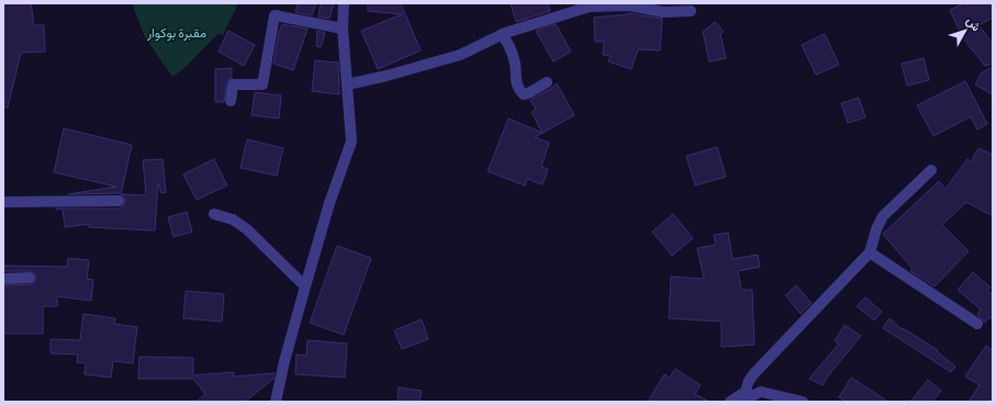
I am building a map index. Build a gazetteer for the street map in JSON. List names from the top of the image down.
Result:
{
  "parks": ["مقبرة بوكوار"],
  "north": "top right"
}
